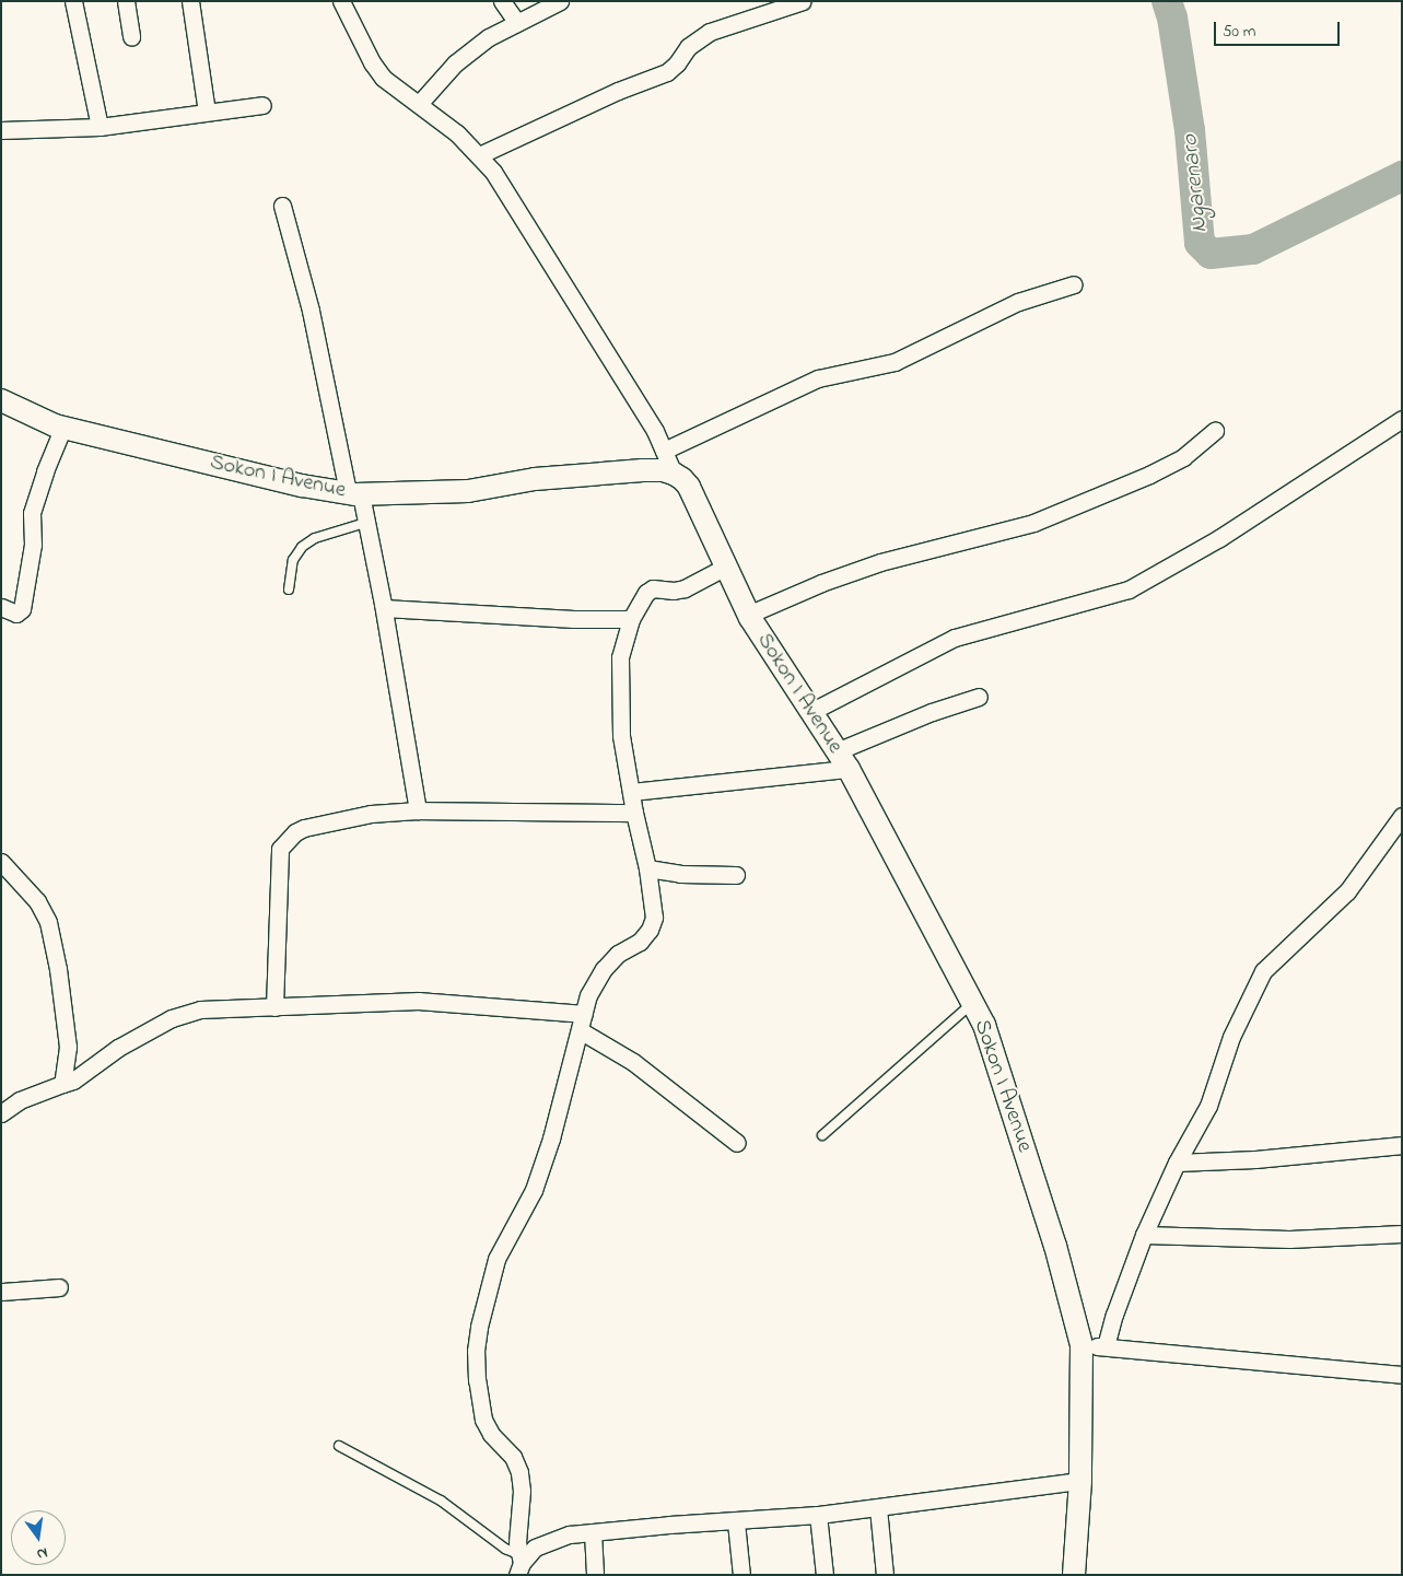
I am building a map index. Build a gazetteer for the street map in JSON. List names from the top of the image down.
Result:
{
  "streets": {
    "street": ["Sokon I Avenue"]
  },
  "water": ["Ngarenaro"],
  "scale_bar": "50 m",
  "north": "bottom"
}
